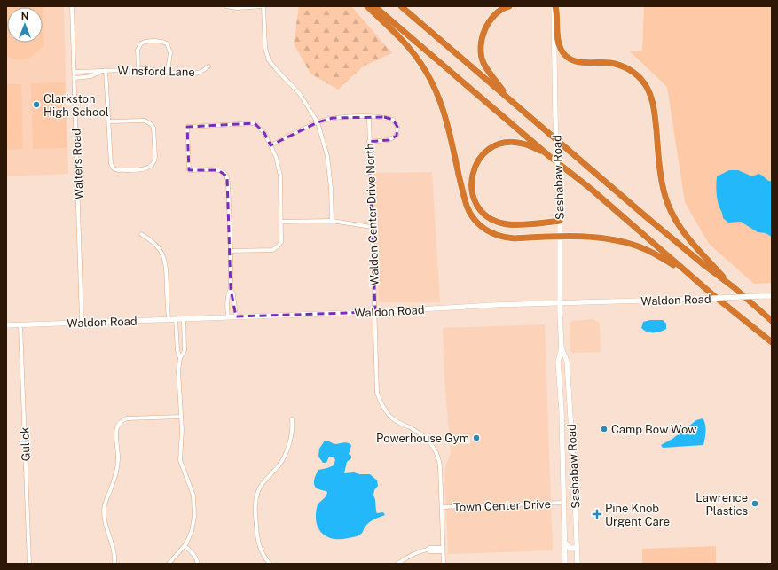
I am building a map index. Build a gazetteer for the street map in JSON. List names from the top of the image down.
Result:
{
  "streets": {
    "main road": ["Sashabaw Road", "Waldon Road"],
    "street": [
      "Winsford Lane",
      "Walters Road",
      "Waldon Center Drive North",
      "Gulick",
      "Town Center Drive"
    ]
  },
  "crossings": [
    ["Winsford Lane", "Walters Road"],
    ["Walters Road", "Waldon Road"],
    ["Sashabaw Road", "Waldon Road"],
    ["Sashabaw Road", "Town Center Drive"],
    ["Waldon Center Drive North", "Waldon Road"],
    ["Waldon Center Drive North", "Town Center Drive"],
    ["Waldon Road", "Gulick"]
  ],
  "places": {
    "other": [
      "Clarkston High School",
      "Camp Bow Wow",
      "Powerhouse Gym",
      "Lawrence Plastics"
    ],
    "health": ["Pine Knob Urgent Care"]
  },
  "north": "top"
}
